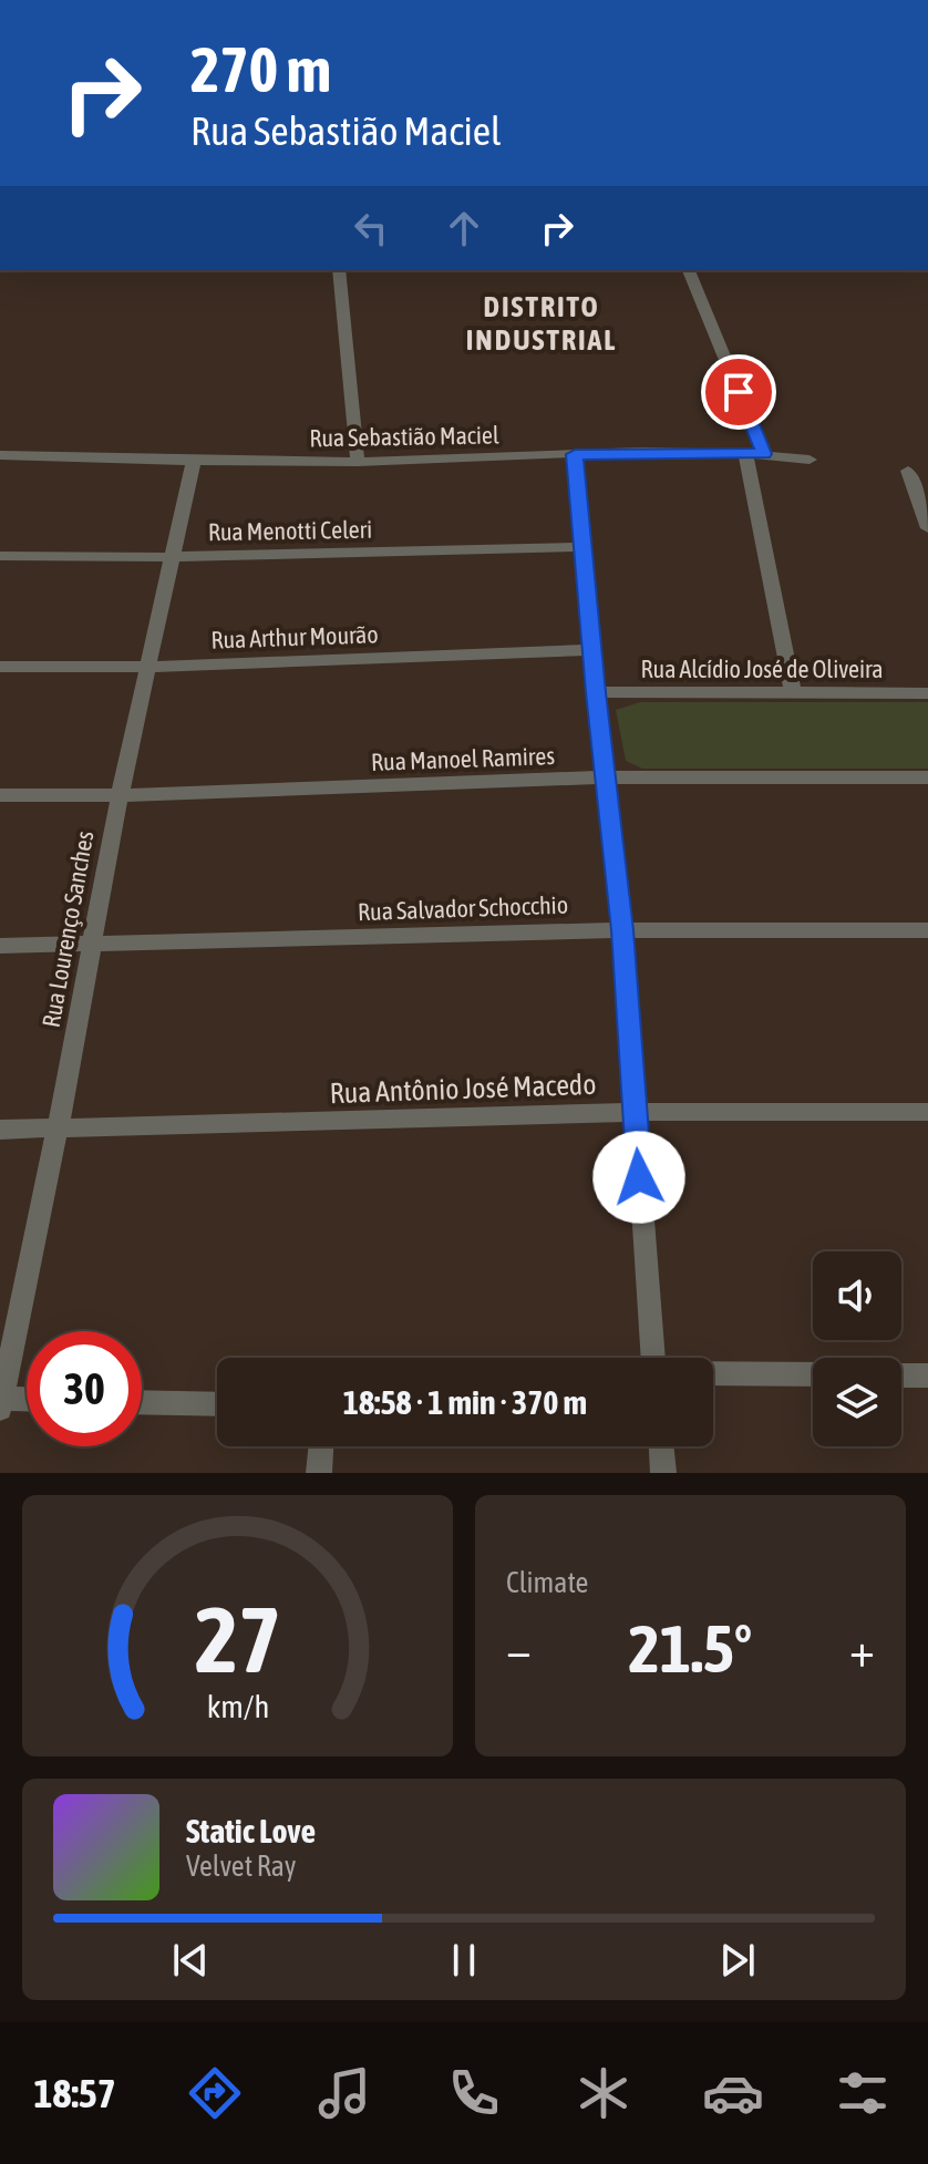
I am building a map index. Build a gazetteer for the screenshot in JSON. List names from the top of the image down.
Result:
{
  "streets": {
    "street": [
      "Rua Sebastião Maciel",
      "Rua Menotti Celeri",
      "Rua Arthur Mourão",
      "Rua Alcídio José de Oliveira",
      "Rua Manoel Ramires",
      "Rua Salvador Schocchio",
      "Rua Lourenço Sanches",
      "Rua Antônio José Macedo"
    ]
  },
  "crossings": [
    ["Rua Sebastião Maciel", "Rua Lourenço Sanches"],
    ["Rua Menotti Celeri", "Rua Lourenço Sanches"],
    ["Rua Arthur Mourão", "Rua Lourenço Sanches"],
    ["Rua Manoel Ramires", "Rua Lourenço Sanches"],
    ["Rua Salvador Schocchio", "Rua Lourenço Sanches"],
    ["Rua Lourenço Sanches", "Rua Antônio José Macedo"]
  ],
  "districts": ["DISTRITO INDUSTRIAL"],
  "page": {
    "turn": ["270 m", "Rua Sebastião Maciel"],
    "limit": "30",
    "trip": "18:58 · 1 min · 370 m",
    "tile": "Climate",
    "heat": ["−", "21.5°", "+"],
    "song": ["Static Love", "Velvet Ray"],
    "tabs": "18:57",
    "gauge": ["27", "km/h"]
  }
}
